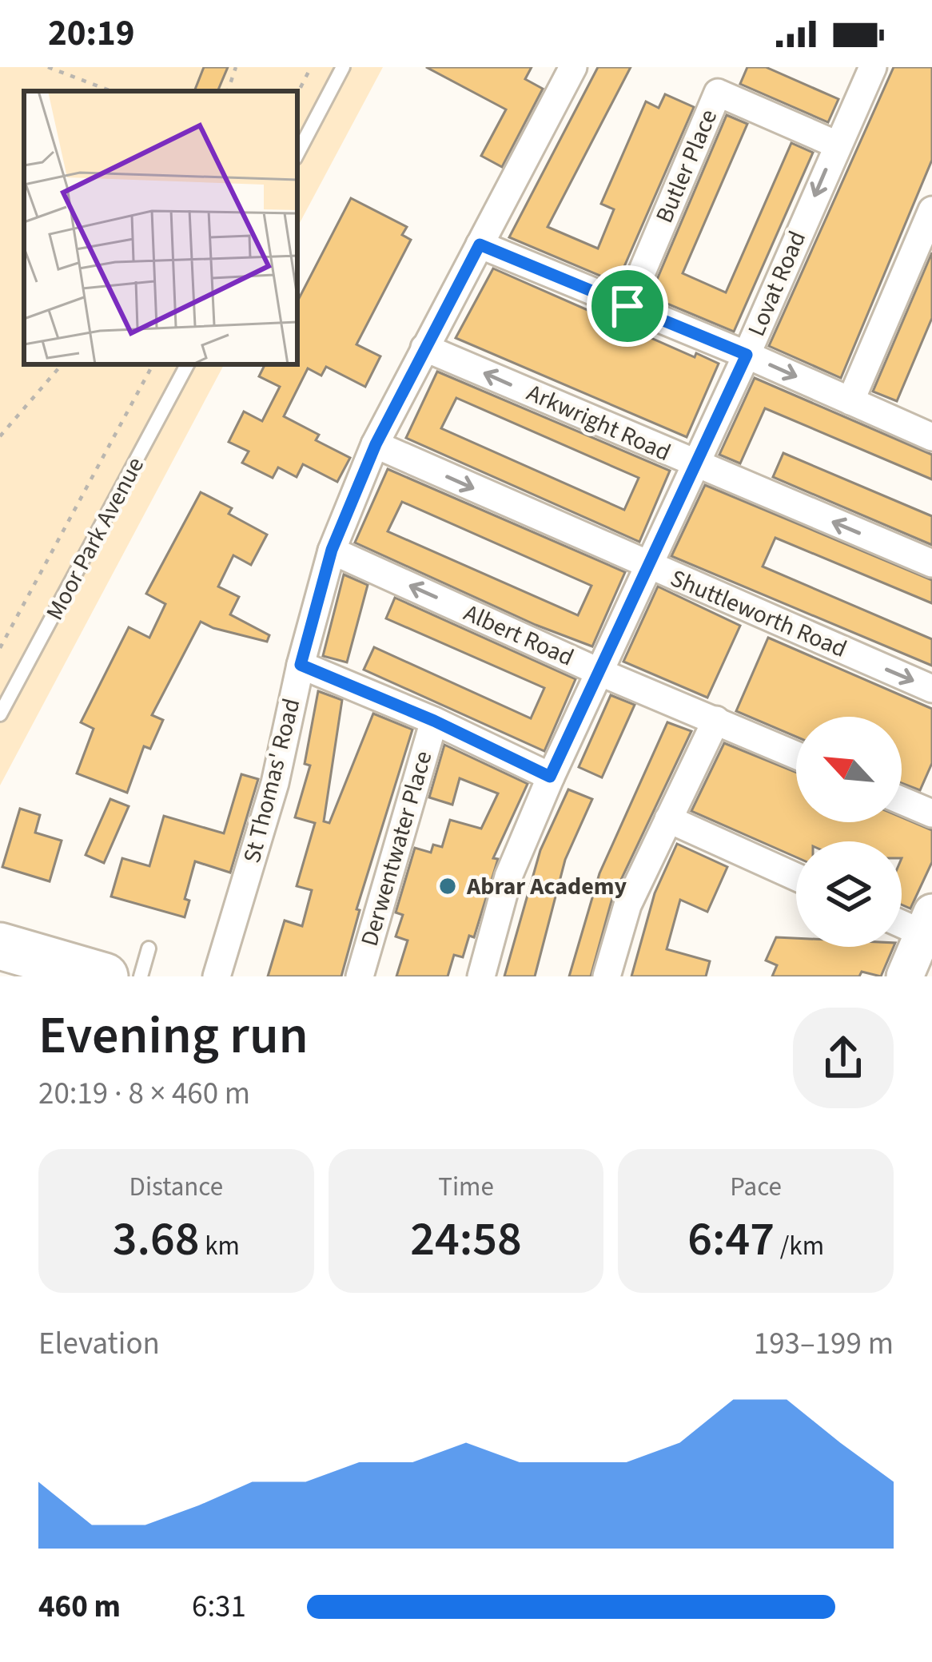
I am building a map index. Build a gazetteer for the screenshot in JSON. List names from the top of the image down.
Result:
{
  "streets": {
    "street": [
      "Butler Place",
      "Lovat Road",
      "Arkwright Road",
      "Shuttleworth Road",
      "Albert Road",
      "St Thomas' Road",
      "Derwentwater Place"
    ],
    "lane": ["Moor Park Avenue"]
  },
  "crossings": [
    ["Butler Place", "Lovat Road"],
    ["Lovat Road", "Arkwright Road"],
    ["Lovat Road", "Shuttleworth Road"],
    ["Lovat Road", "Albert Road"],
    ["Arkwright Road", "St Thomas' Road"],
    ["Shuttleworth Road", "St Thomas' Road"],
    ["Albert Road", "St Thomas' Road"]
  ],
  "places": ["Abrar Academy"],
  "north": "top left",
  "page": {
    "status": "20:19",
    "heading": ["Evening run", "20:19 · 8 × 460 m"],
    "stats": [
      ["Distance", "3.68 km"],
      ["Time", "24:58"],
      ["Pace", "6:47 /km"]
    ],
    "chart": ["Elevation", "193–199 m"],
    "list": [
      {
        "name": "460 m",
        "note": "6:31"
      }
    ]
  }
}
